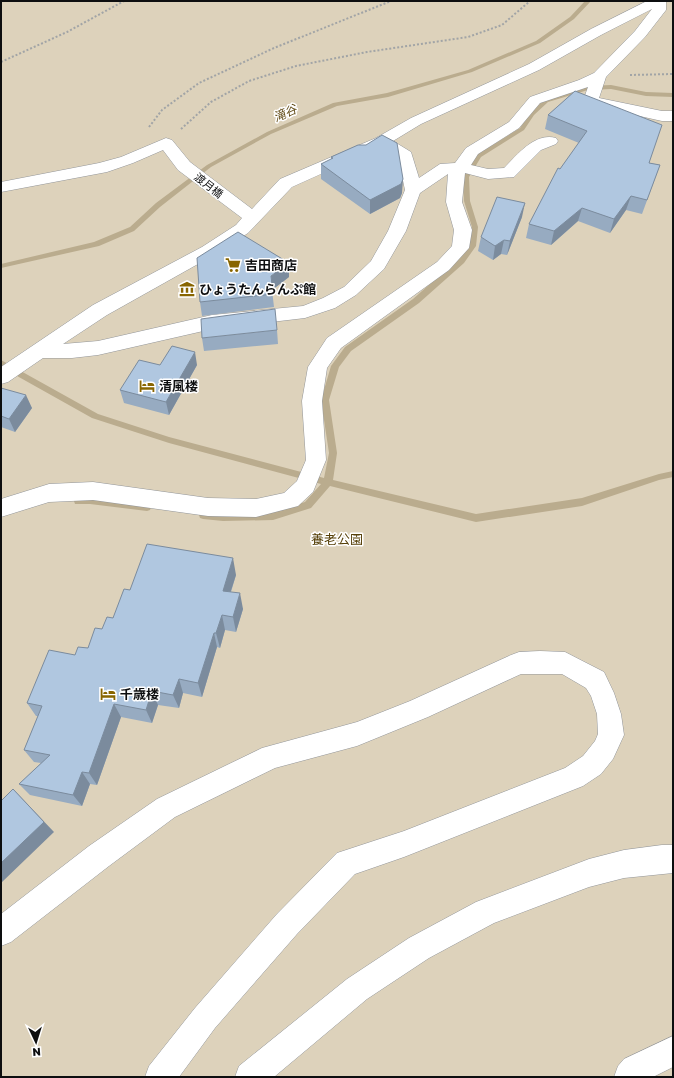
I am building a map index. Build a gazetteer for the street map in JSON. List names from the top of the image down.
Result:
{
  "streets": {
    "street": ["渡月橋"]
  },
  "water": ["滝谷"],
  "parks": ["養老公園"],
  "places": {
    "supermarket": ["吉田商店"],
    "museum": ["ひょうたんらんぷ館"],
    "hotel": ["清風楼", "千歳楼"]
  },
  "north": "bottom"
}
